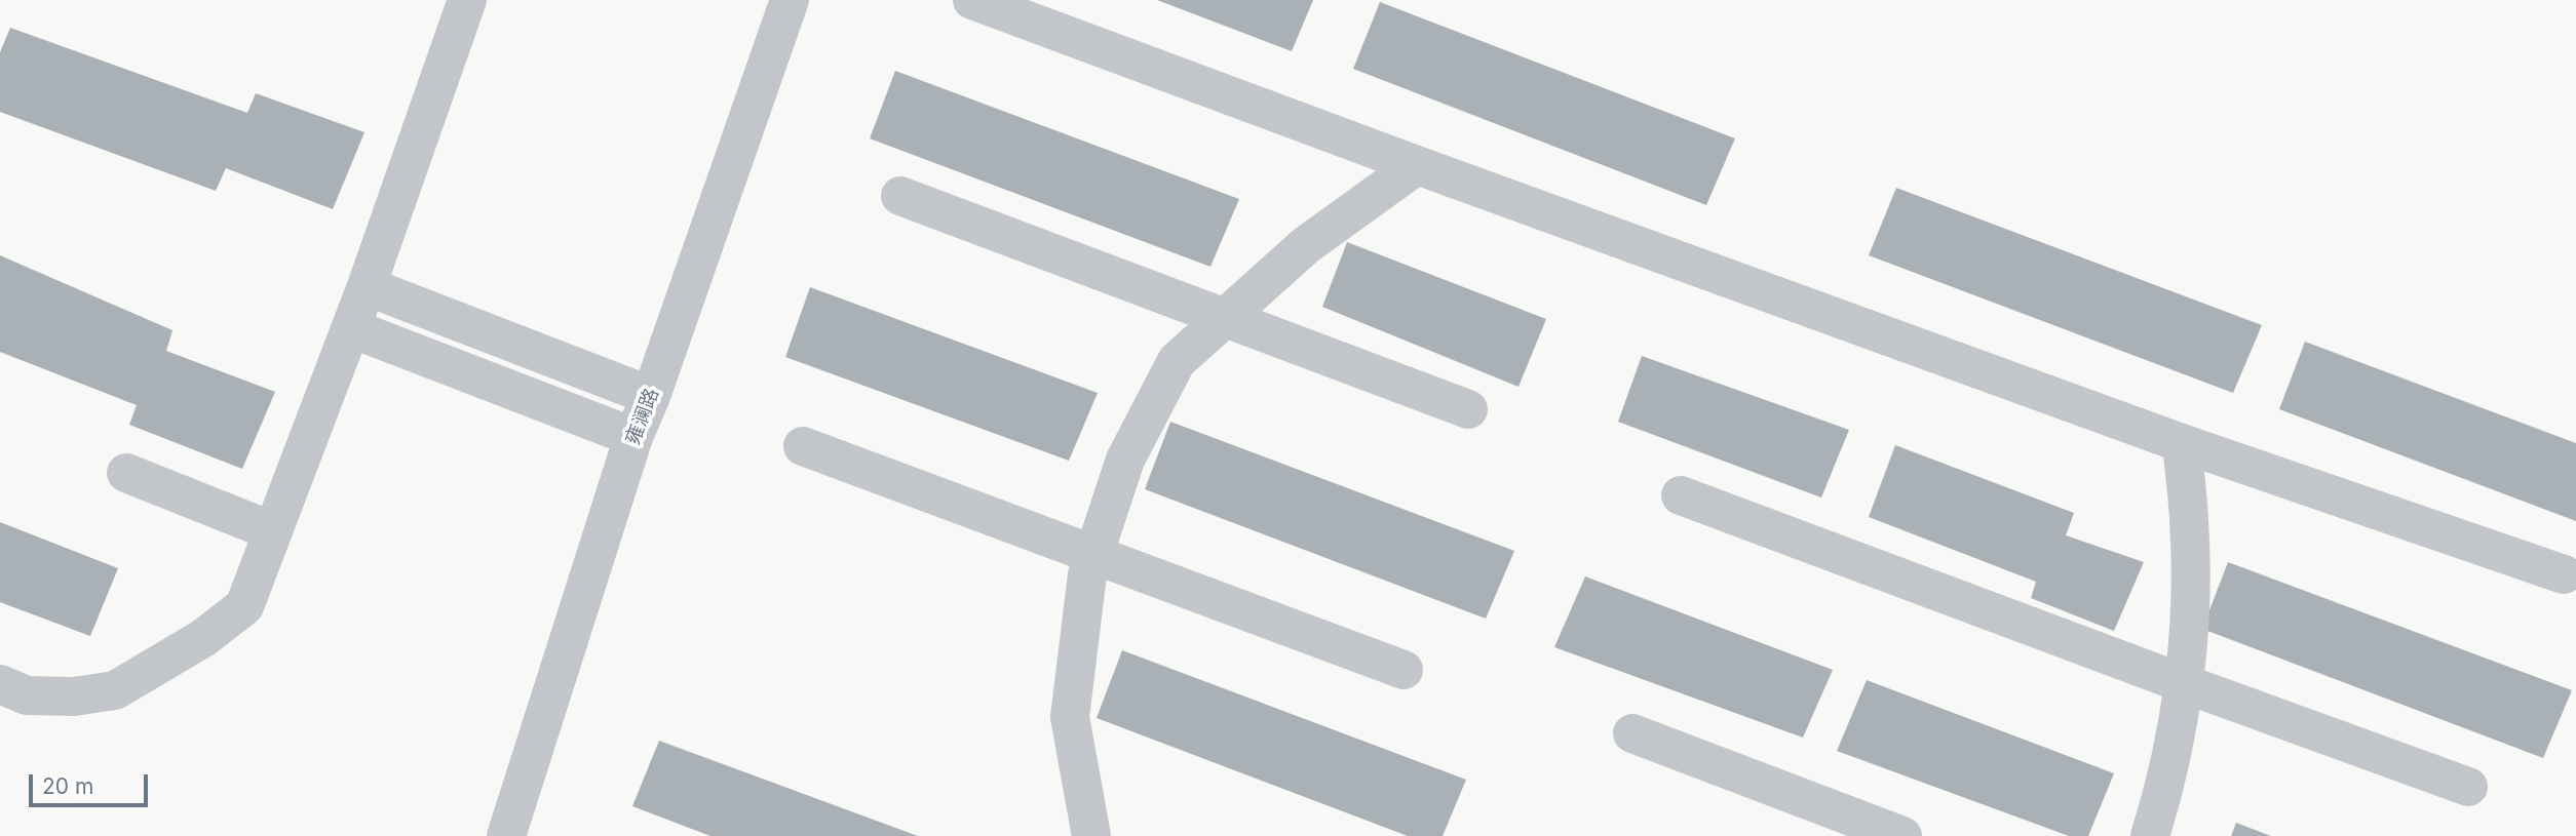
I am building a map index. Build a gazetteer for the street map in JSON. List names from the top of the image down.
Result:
{
  "streets": {
    "street": ["雍澜路"]
  },
  "scale_bar": "20 m"
}
